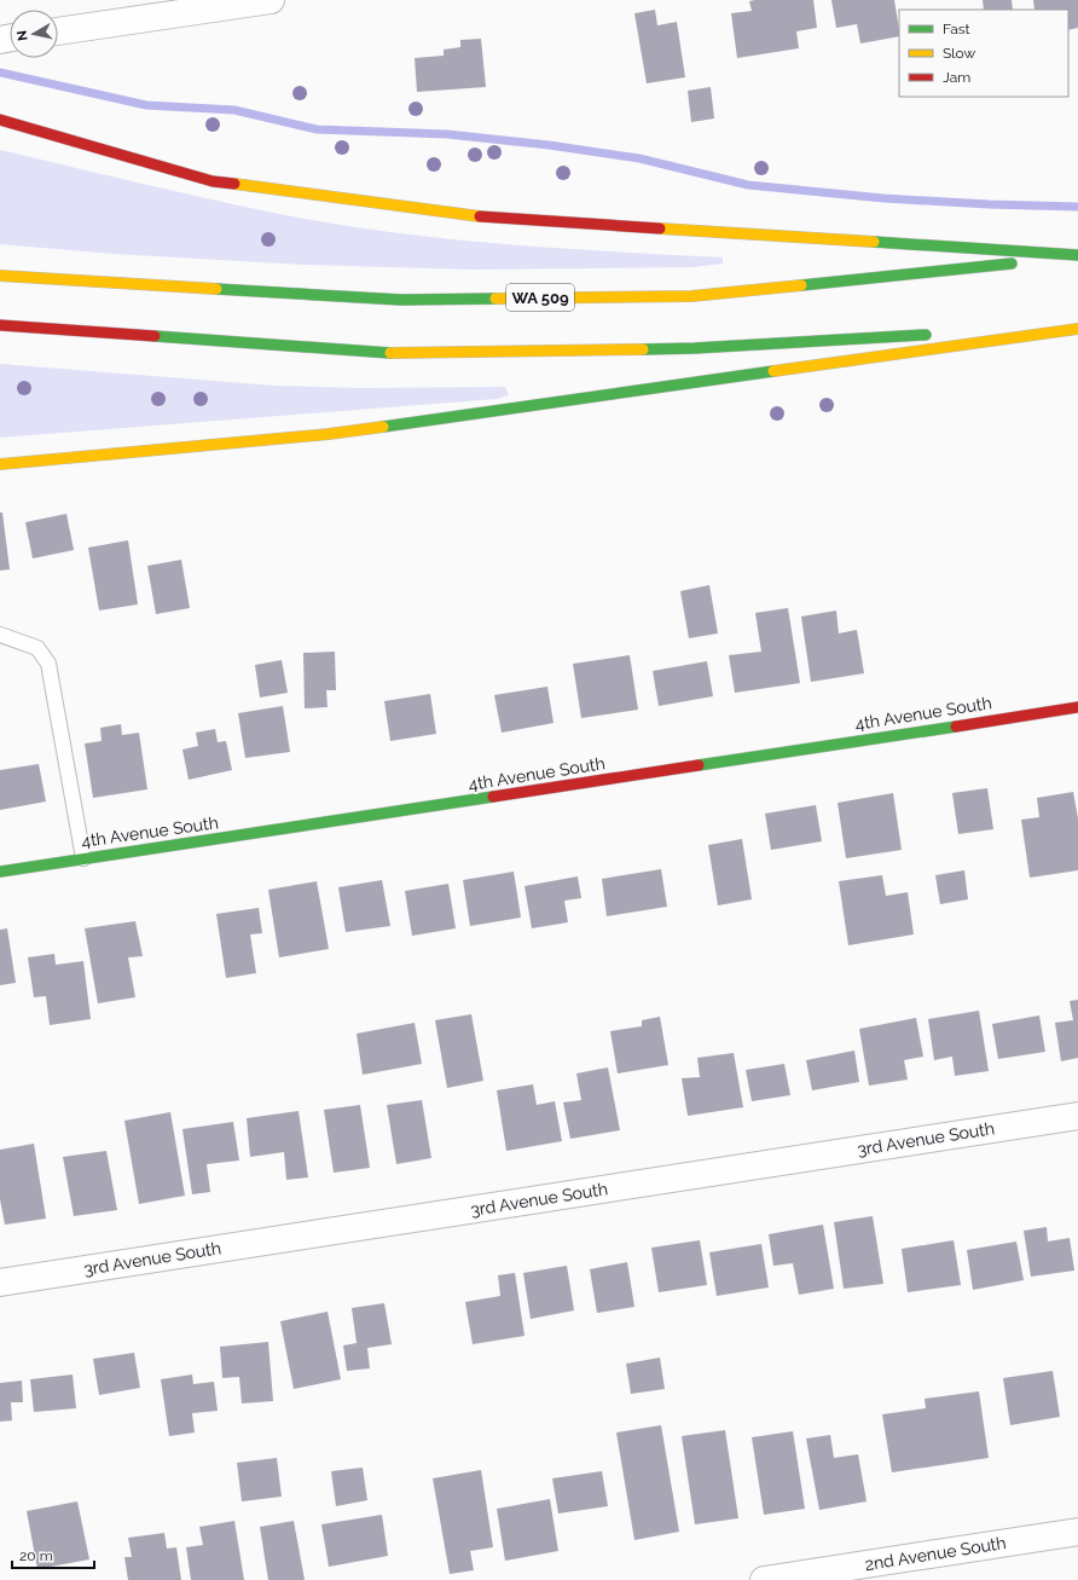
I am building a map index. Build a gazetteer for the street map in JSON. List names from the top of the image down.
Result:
{
  "streets": {
    "main road": ["WA 509", "4th Avenue South"],
    "street": ["3rd Avenue South", "2nd Avenue South"]
  },
  "legend": ["Fast", "Slow", "Jam"],
  "scale_bar": "20 m",
  "north": "left"
}
